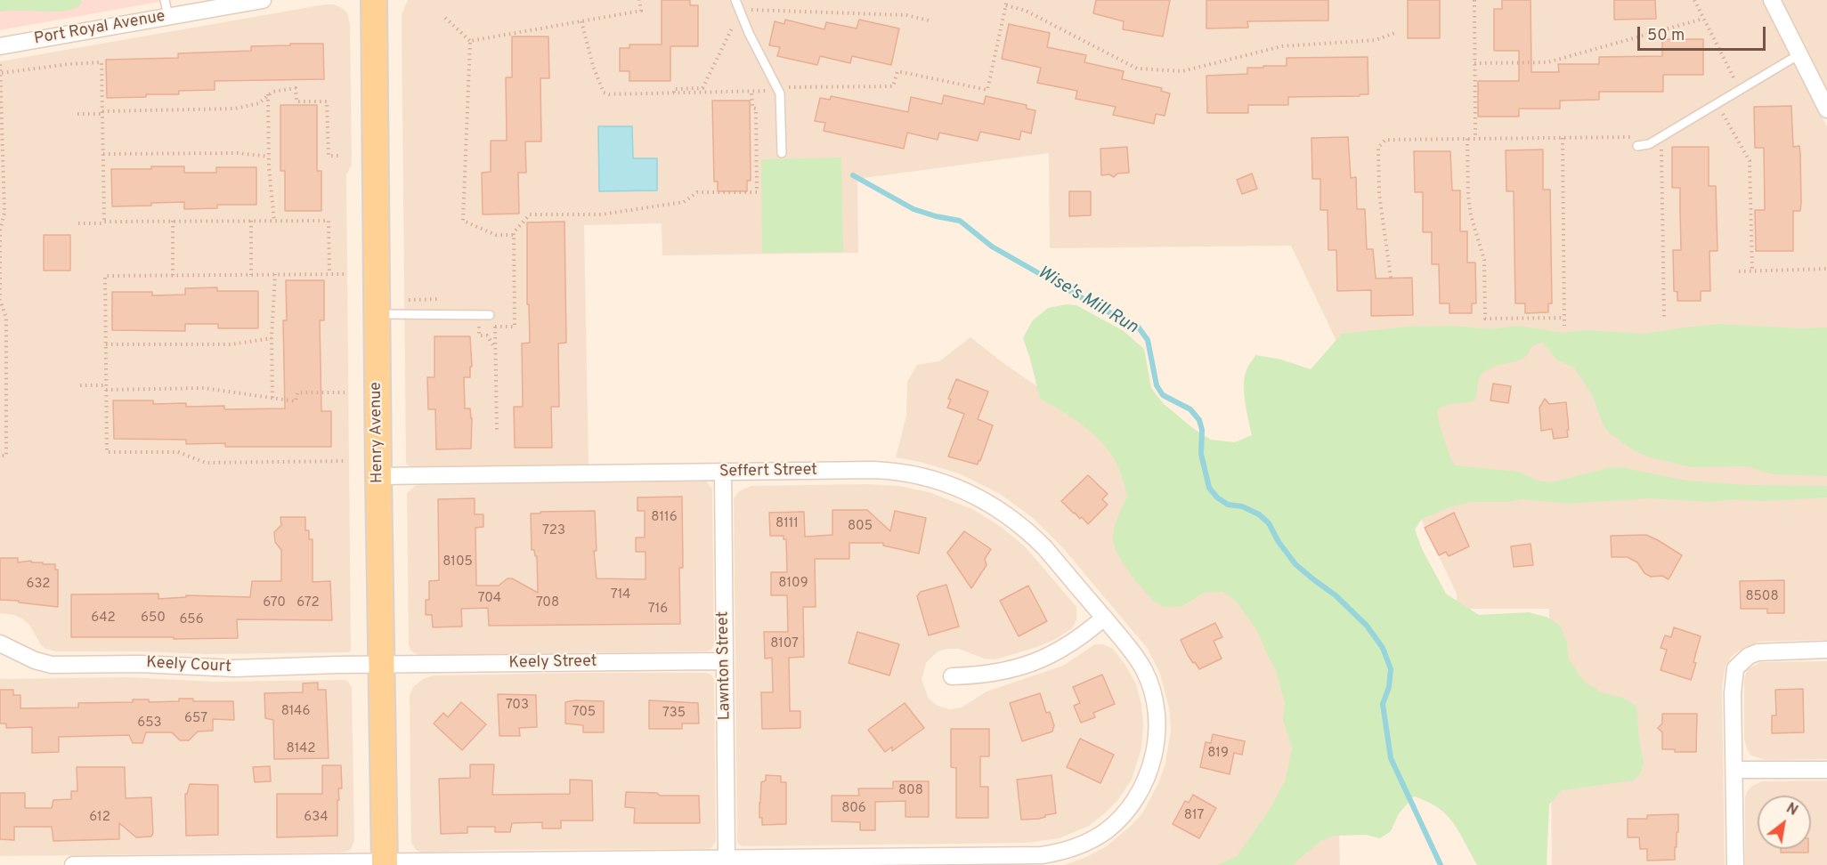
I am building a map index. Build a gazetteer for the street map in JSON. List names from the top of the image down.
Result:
{
  "streets": {
    "main road": ["Henry Avenue"],
    "street": [
      "Port Royal Avenue",
      "Seffert Street",
      "Keely Street",
      "Keely Court",
      "Lawnton Street"
    ]
  },
  "crossings": [
    ["Henry Avenue", "Seffert Street"],
    ["Henry Avenue", "Keely Street"],
    ["Henry Avenue", "Keely Court"],
    ["Seffert Street", "Lawnton Street"],
    ["Keely Street", "Keely Court"],
    ["Keely Street", "Lawnton Street"]
  ],
  "water": ["Wise's Mill Run"],
  "house_numbers": [
    "8116",
    "8111",
    "805",
    "723",
    "8105",
    "8109",
    "632",
    "714",
    "8508",
    "704",
    "670",
    "672",
    "708",
    "716",
    "642",
    "650",
    "656",
    "8107",
    "703",
    "8146",
    "705",
    "735",
    "657",
    "653",
    "8142",
    "819",
    "808",
    "806",
    "817",
    "612",
    "634"
  ],
  "scale_bar": "50 m",
  "north": "top right"
}
